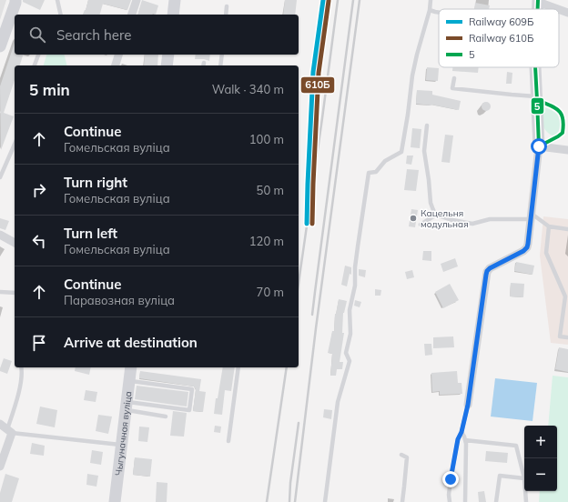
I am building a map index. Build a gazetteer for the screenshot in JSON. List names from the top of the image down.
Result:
{
  "streets": {
    "street": ["Чыгуначная вуліца"]
  },
  "places": ["Кацельня модульная"],
  "lines": ["rail line 609Б", "transit line 5", "rail line 610Б"],
  "legend": ["Railway 609Б", "Railway 610Б", "5"],
  "page": {
    "search": "Search here",
    "heading": ["5 min", "Walk · 340 m"],
    "list": [
      ["Continue", "Гомельская вуліца", "100 m"],
      ["Turn right", "Гомельская вуліца", "50 m"],
      ["Turn left", "Гомельская вуліца", "120 m"],
      ["Continue", "Паравозная вуліца", "70 m"],
      "Arrive at destination"
    ],
    "map_buttons": ["+", "−"]
  }
}
